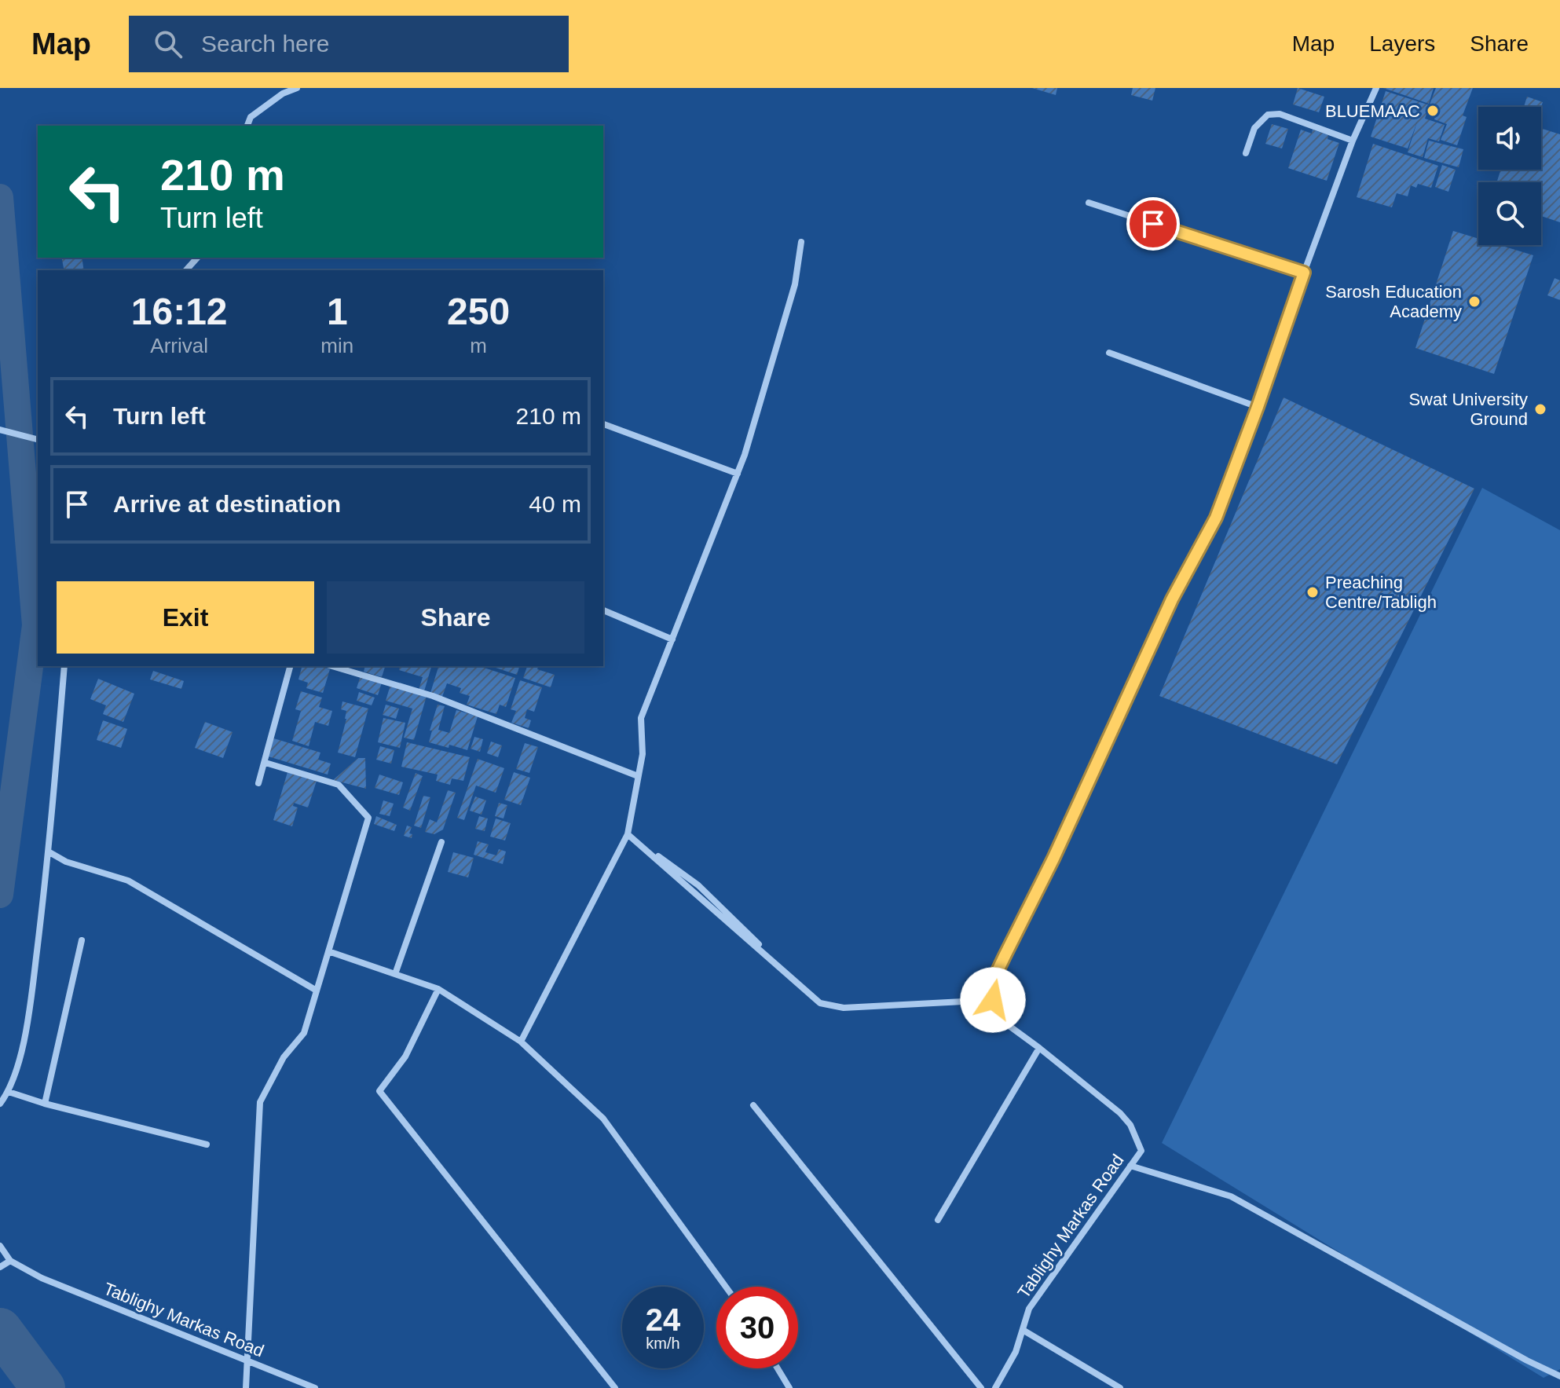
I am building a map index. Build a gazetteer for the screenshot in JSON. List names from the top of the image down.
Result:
{
  "streets": {
    "street": ["Tablighy Markas Road"]
  },
  "places": [
    "BLUEMAAC",
    "Sarosh Education Academy",
    "Swat University Ground",
    "Preaching Centre/Tabligh"
  ],
  "page": {
    "header": "Map",
    "search": "Search here",
    "nav": ["Map", "Layers", "Share"],
    "turn": ["210 m", "Turn left"],
    "eta": [
      "16:12",
      "Arrival",
      "1",
      "min",
      "250",
      "m"
    ],
    "list": [
      {
        "name": "Turn left",
        "value": "210 m"
      },
      {
        "name": "Arrive at destination",
        "value": "40 m"
      }
    ],
    "buttons": ["Exit", "Share"],
    "speed": "24 km/h",
    "limit": "30"
  }
}
